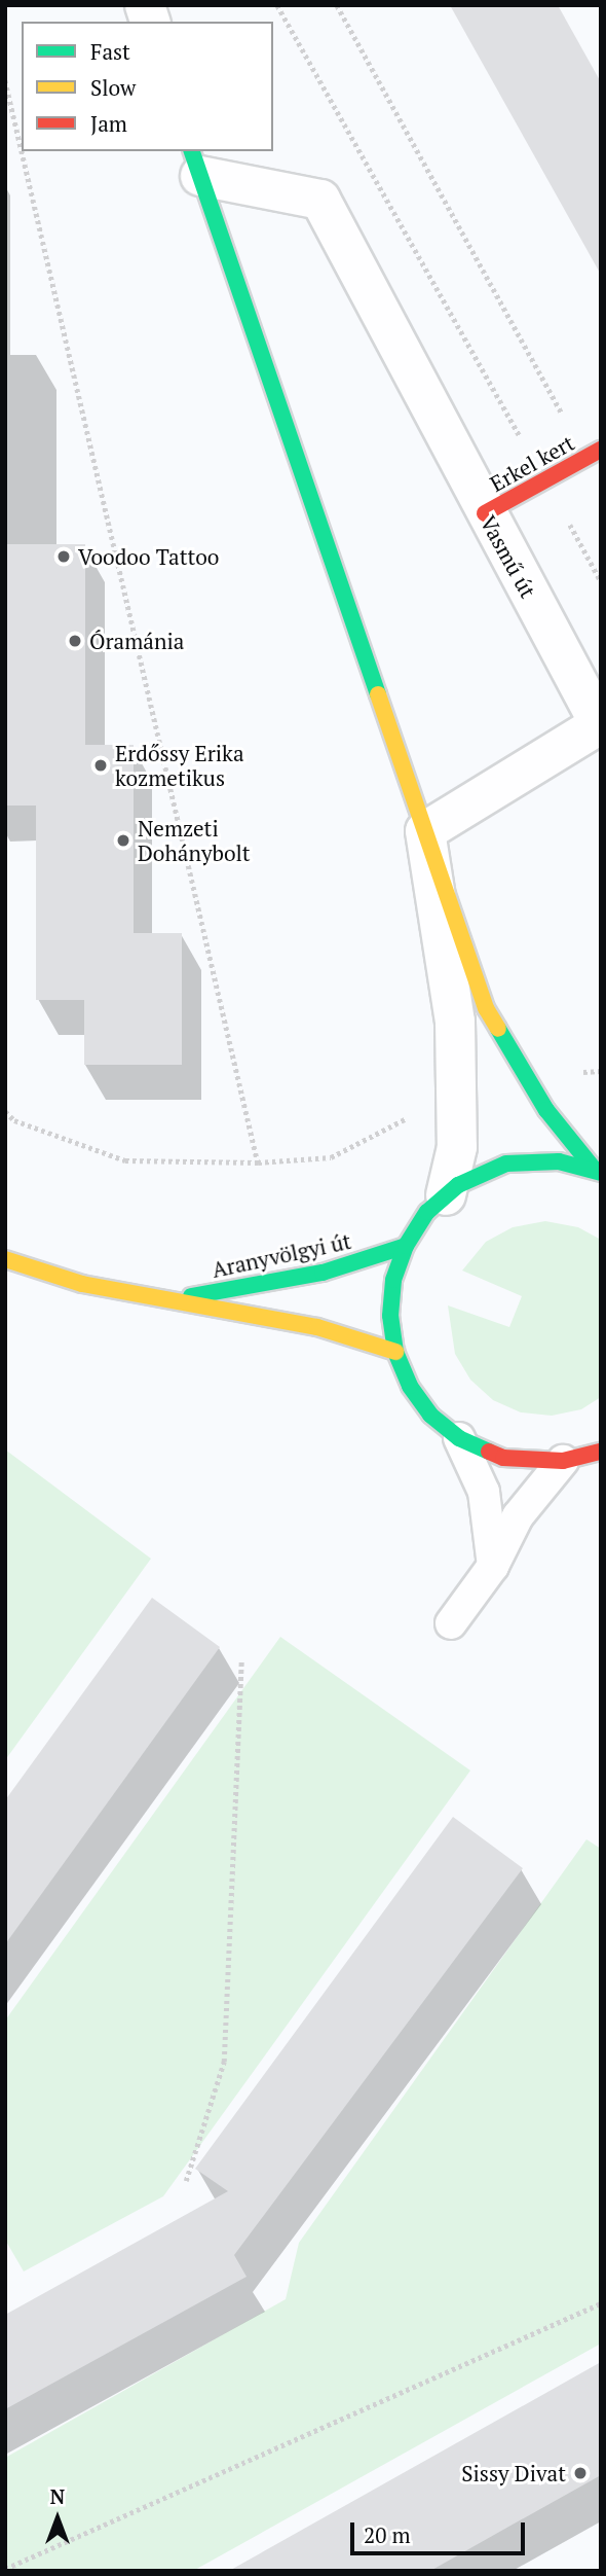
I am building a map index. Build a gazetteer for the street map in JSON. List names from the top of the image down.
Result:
{
  "streets": {
    "street": ["Erkel kert", "Vasmű út", "Aranyvölgyi út"]
  },
  "crossings": [
    ["Erkel kert", "Vasmű út"]
  ],
  "places": [
    "Voodoo Tattoo",
    "Óramánia",
    "Erdőssy Erika kozmetikus",
    "Nemzeti Dohánybolt",
    "Sissy Divat"
  ],
  "legend": ["Fast", "Slow", "Jam"],
  "scale_bar": "20 m",
  "north": "top"
}
